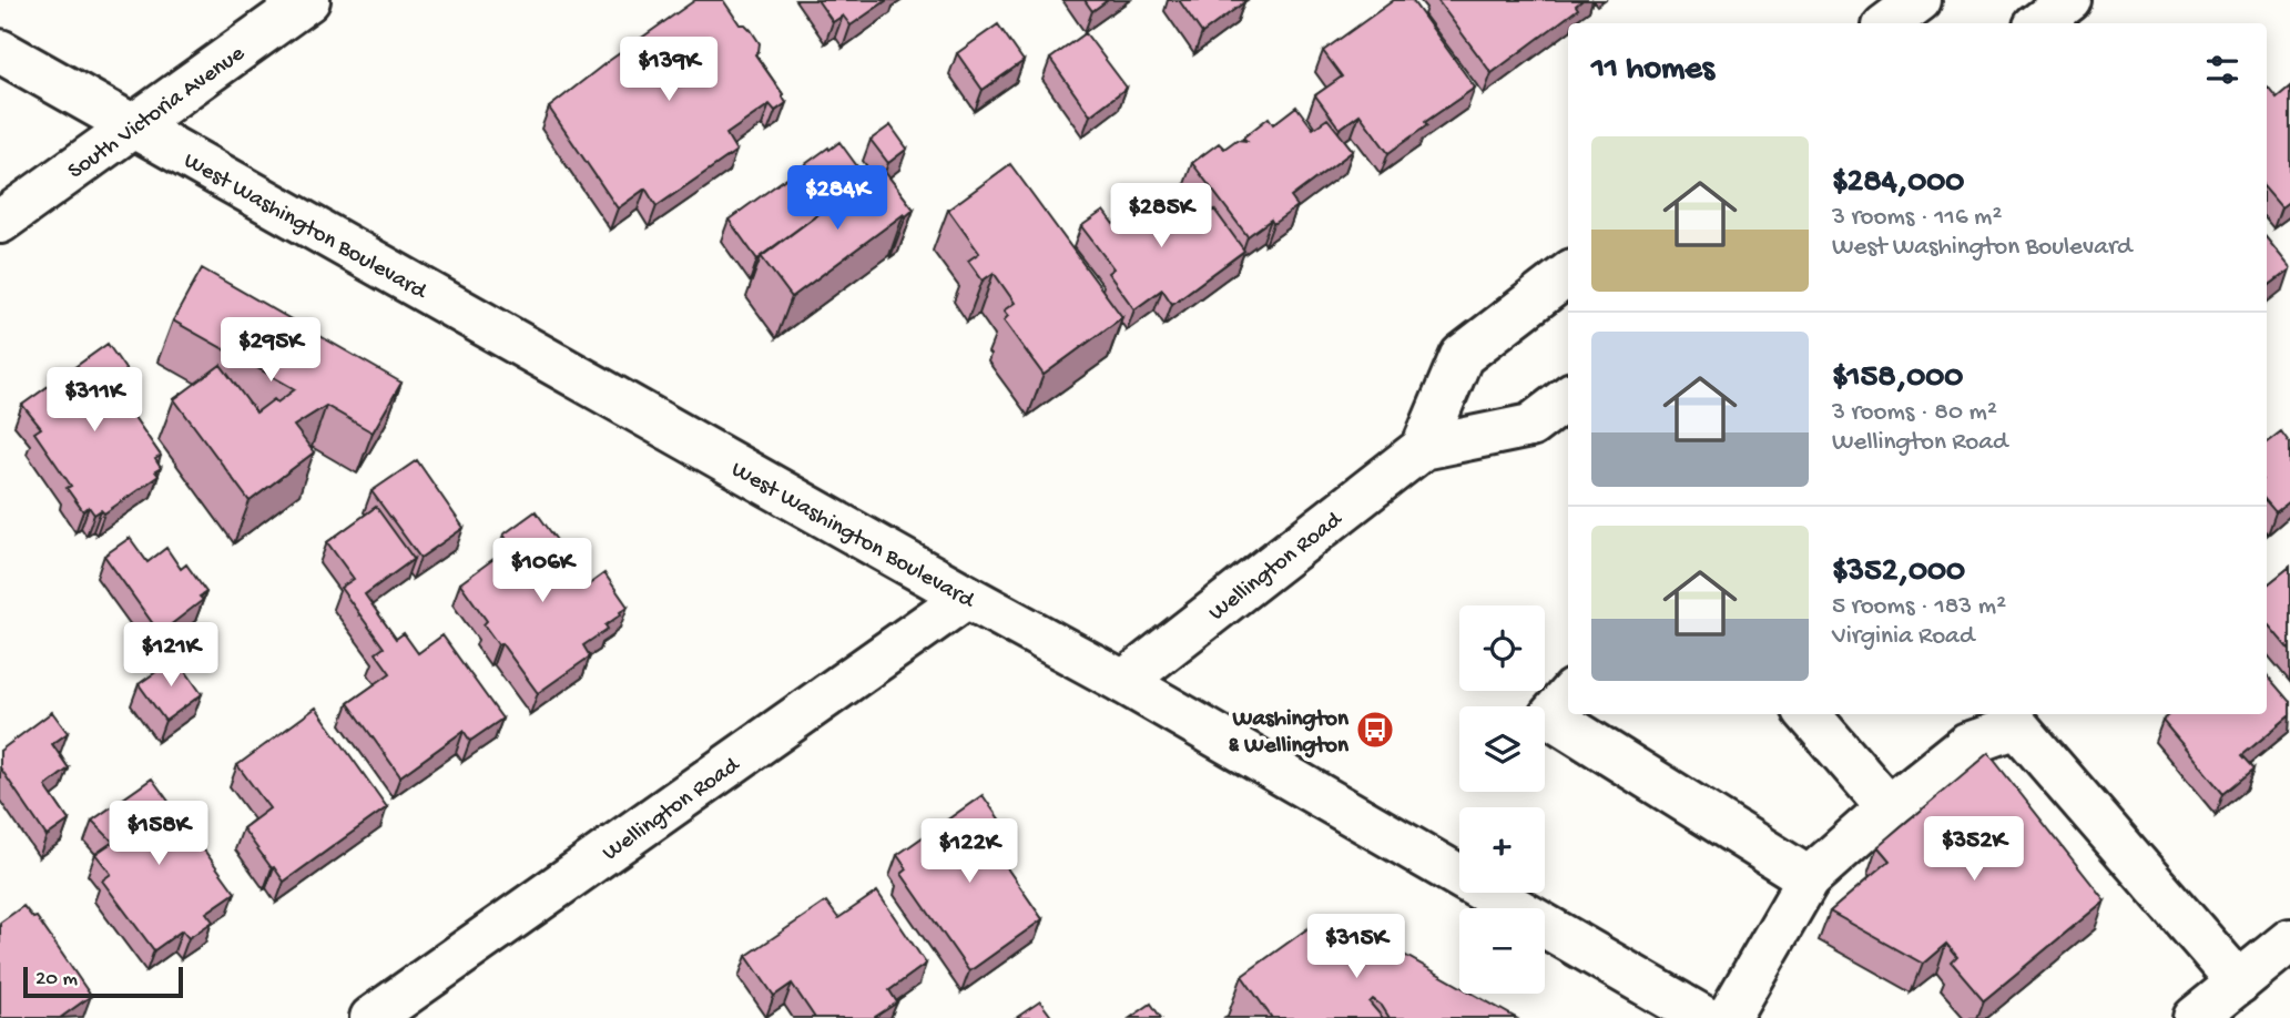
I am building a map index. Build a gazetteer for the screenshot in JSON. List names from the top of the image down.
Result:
{
  "streets": {
    "street": ["South Victoria Avenue", "West Washington Boulevard", "Wellington Road"]
  },
  "crossings": [
    ["South Victoria Avenue", "West Washington Boulevard"],
    ["West Washington Boulevard", "Wellington Road"]
  ],
  "places": {
    "bus stop": ["Washington & Wellington"]
  },
  "scale_bar": "20 m",
  "page": {
    "heading": "11 homes",
    "price": [
      "$139K",
      "$284K",
      "$285K",
      "$295K",
      "$311K",
      "$106K",
      "$121K",
      "$158K",
      "$352K",
      "$122K",
      "$315K"
    ],
    "list": [
      {
        "name": "$284,000",
        "note": "3 rooms · 116 m² · West Washington Boulevard"
      },
      {
        "name": "$158,000",
        "note": "3 rooms · 80 m² · Wellington Road"
      },
      {
        "name": "$352,000",
        "note": "5 rooms · 183 m² · Virginia Road"
      }
    ],
    "map_buttons": ["+", "−"],
    "scale": "20 m"
  }
}
